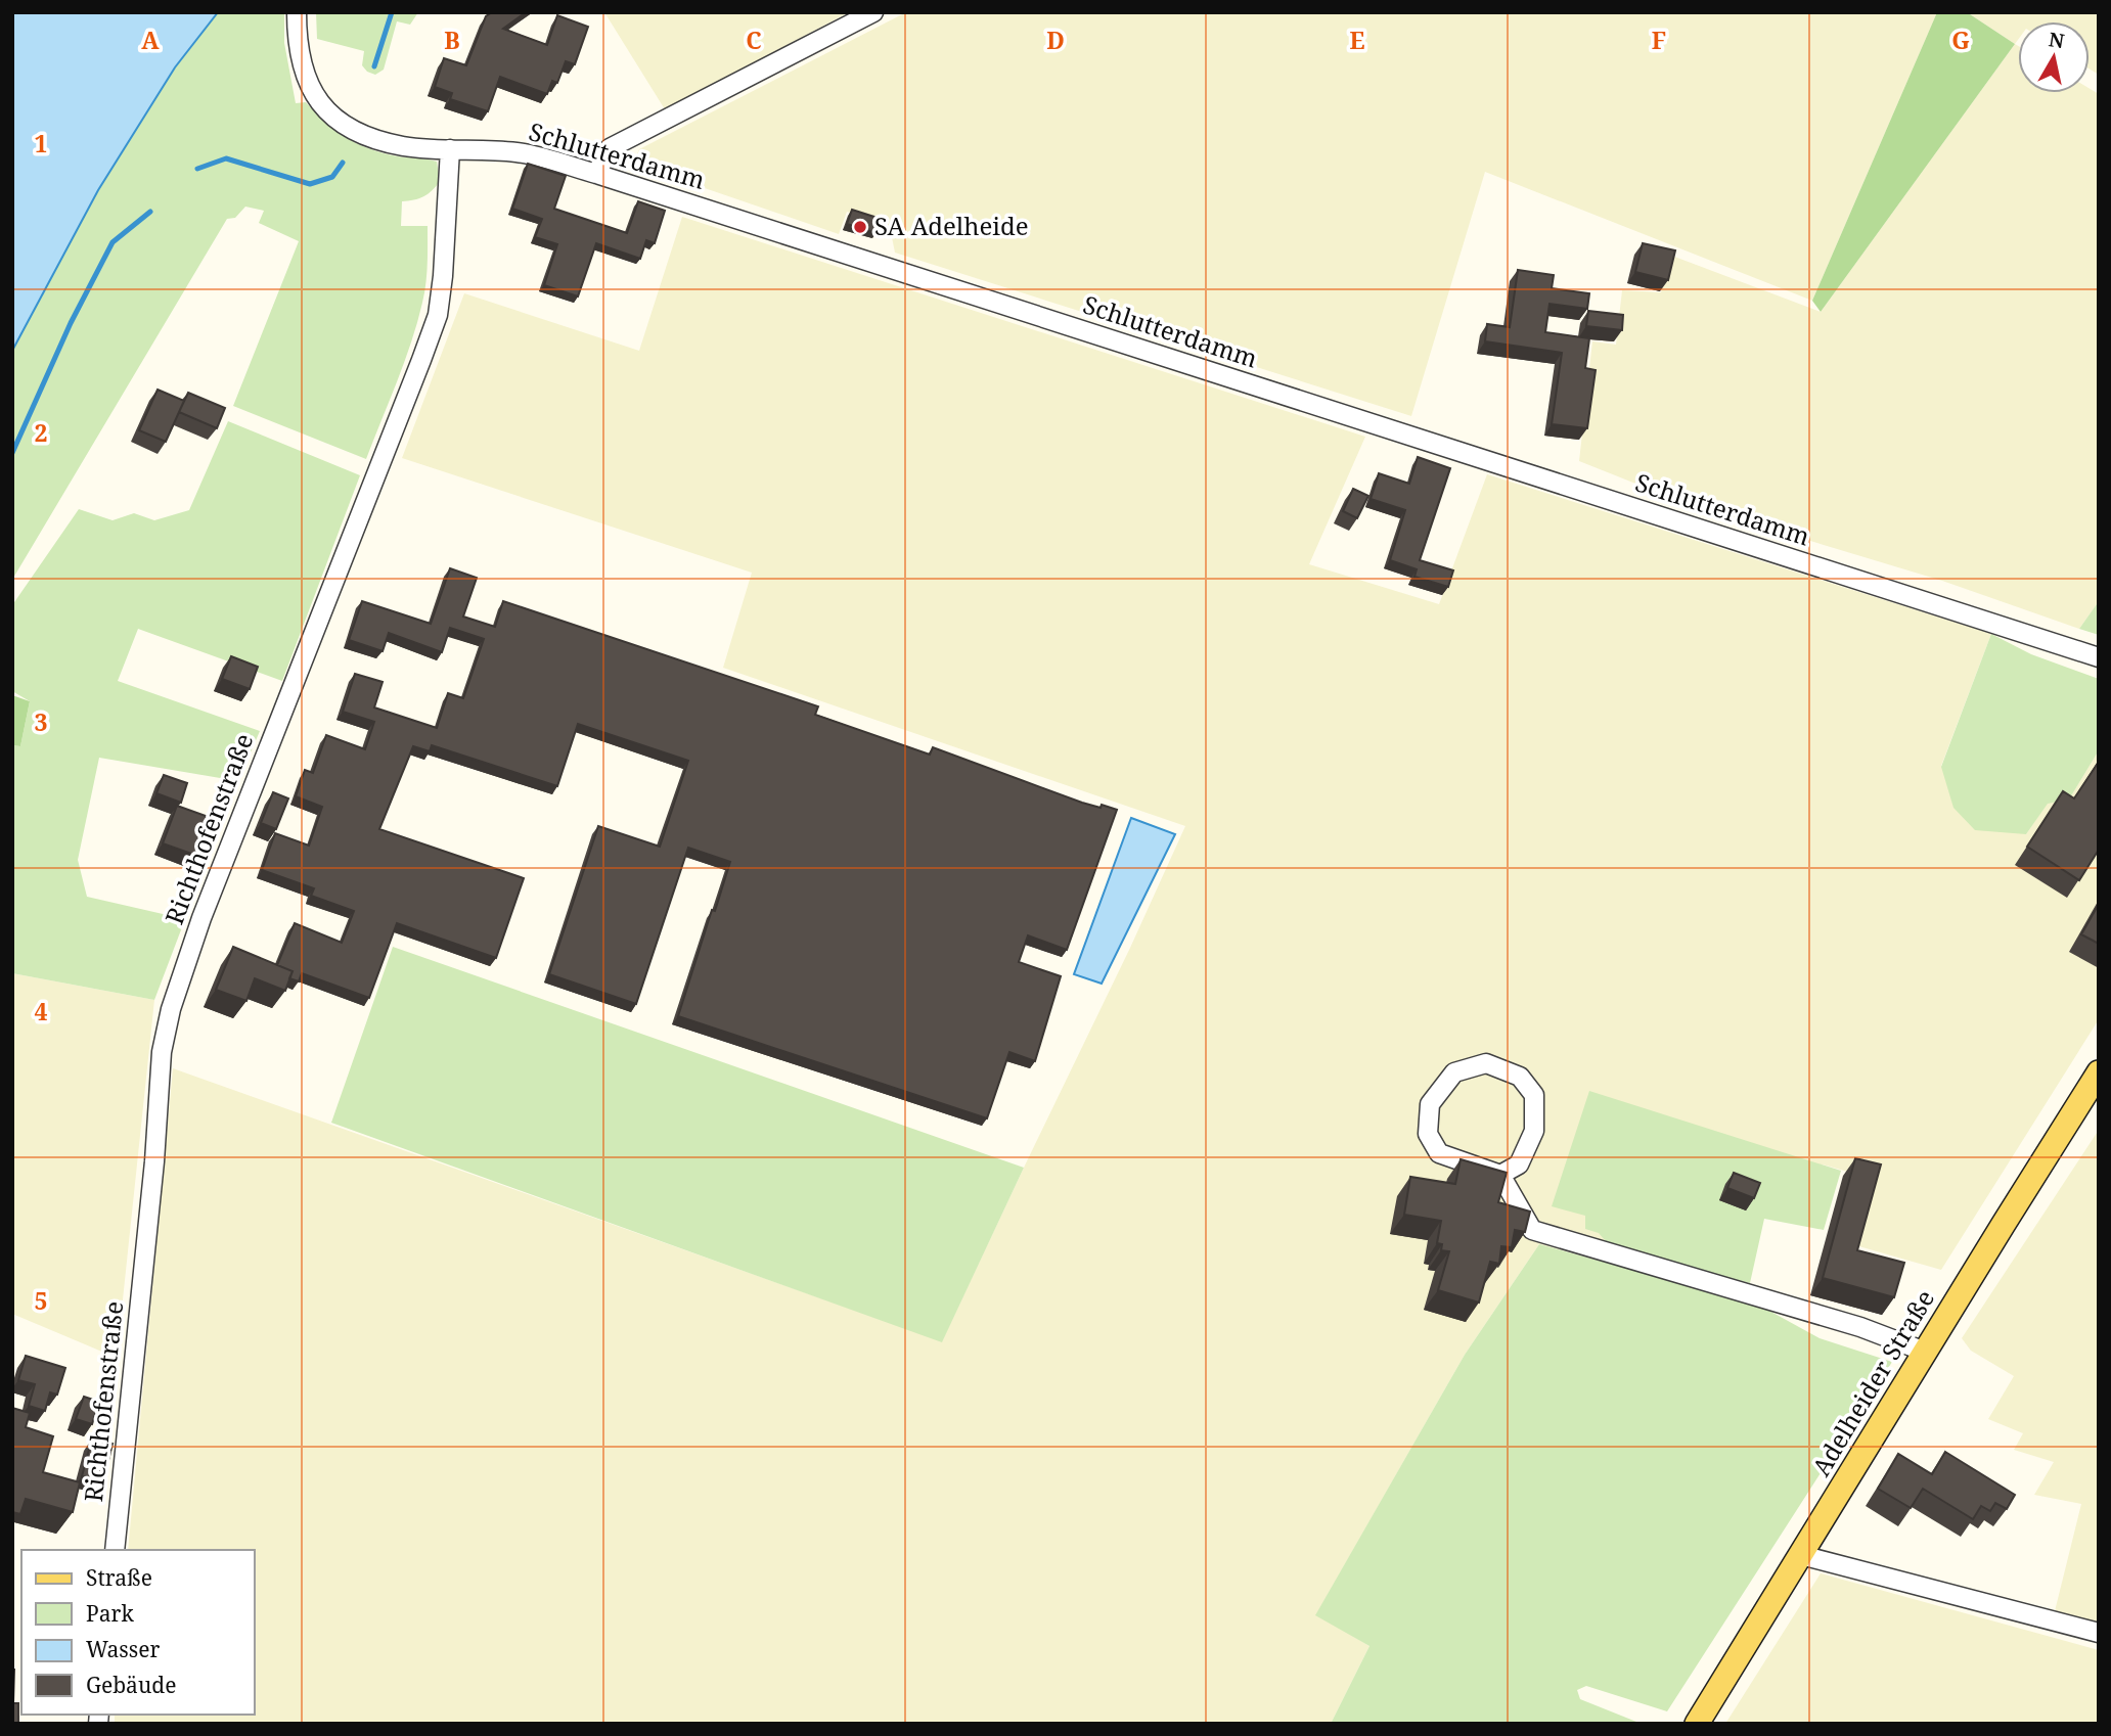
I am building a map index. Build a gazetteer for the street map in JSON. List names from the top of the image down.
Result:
{
  "streets": {
    "main road": ["Adelheider Straße"],
    "street": ["Schlutterdamm", "Richthofenstraße"]
  },
  "crossings": [
    ["Schlutterdamm", "Richthofenstraße"]
  ],
  "places": ["SA Adelheide"],
  "legend": [
    "Straße",
    "Park",
    "Wasser",
    "Gebäude"
  ],
  "north": "top",
  "grid": {
    "columns": [
      "A",
      "B",
      "C",
      "D",
      "E",
      "F",
      "G"
    ],
    "rows": [
      "1",
      "2",
      "3",
      "4",
      "5"
    ]
  }
}
